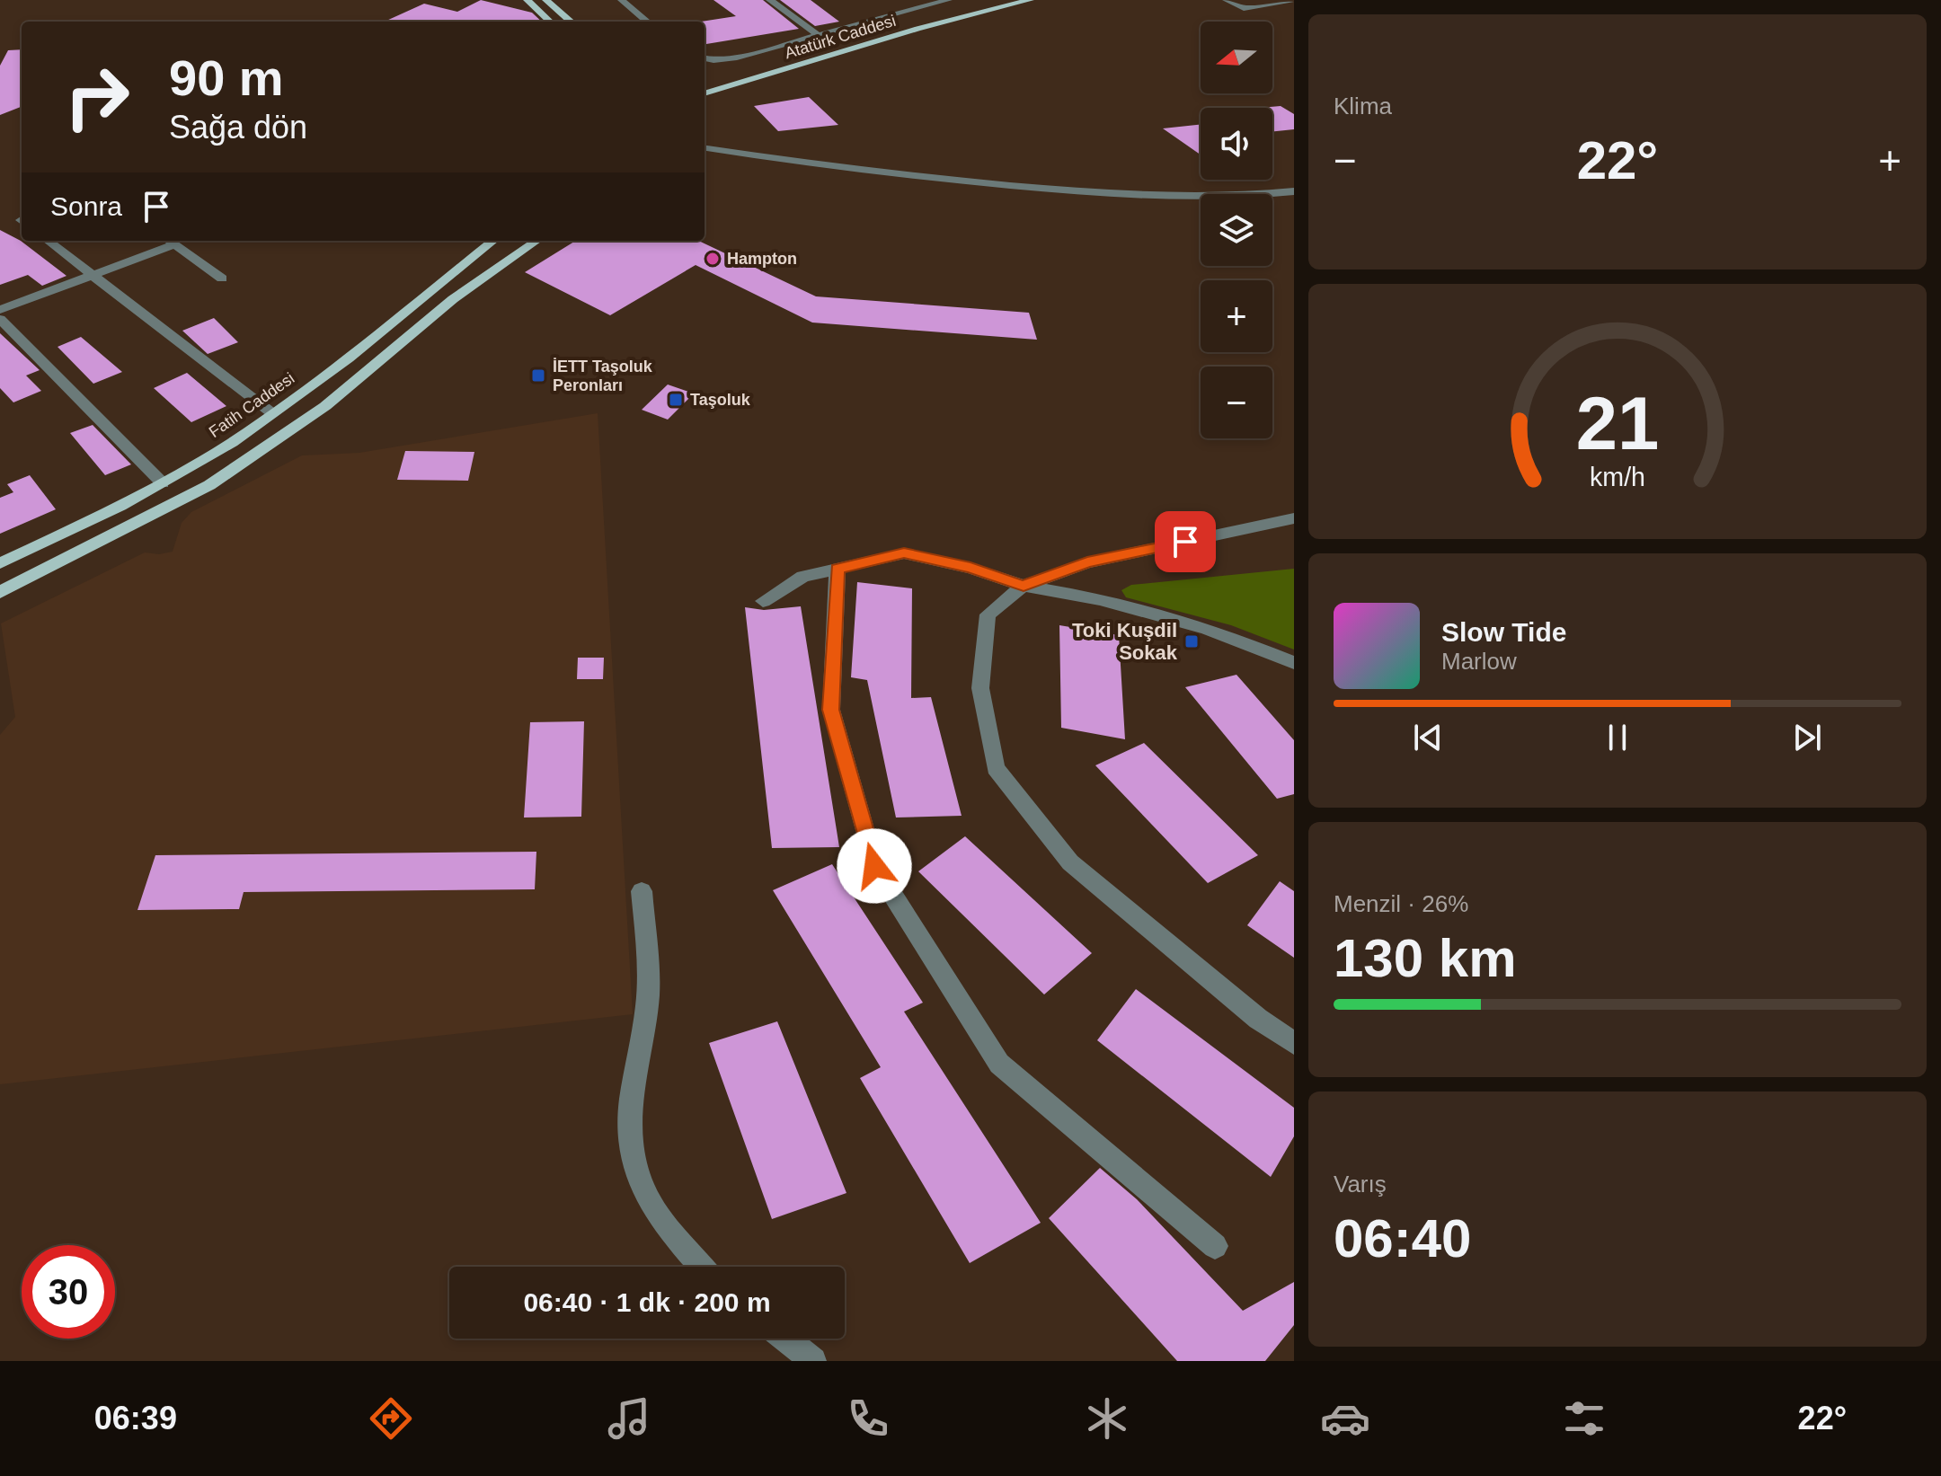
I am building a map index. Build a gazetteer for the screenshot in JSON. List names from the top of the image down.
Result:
{
  "streets": {
    "main road": ["Atatürk Caddesi", "Fatih Caddesi"]
  },
  "places": {
    "other": ["Hampton"],
    "transit": ["İETT Taşoluk Peronları", "Taşoluk", "Toki Kuşdil Sokak"]
  },
  "north": "left",
  "page": {
    "tile": [
      "Klima",
      ["Menzil · 26%", "130 km"],
      ["Varış", "06:40"]
    ],
    "map_buttons": ["+", "−"],
    "turn": ["90 m", "Sağa dön"],
    "heat": ["−", "22°", "+"],
    "then": "Sonra",
    "song": ["Slow Tide", "Marlow"],
    "limit": "30",
    "trip": "06:40 · 1 dk · 200 m",
    "tabs": ["06:39", "22°"],
    "gauge": ["21", "km/h"]
  }
}
